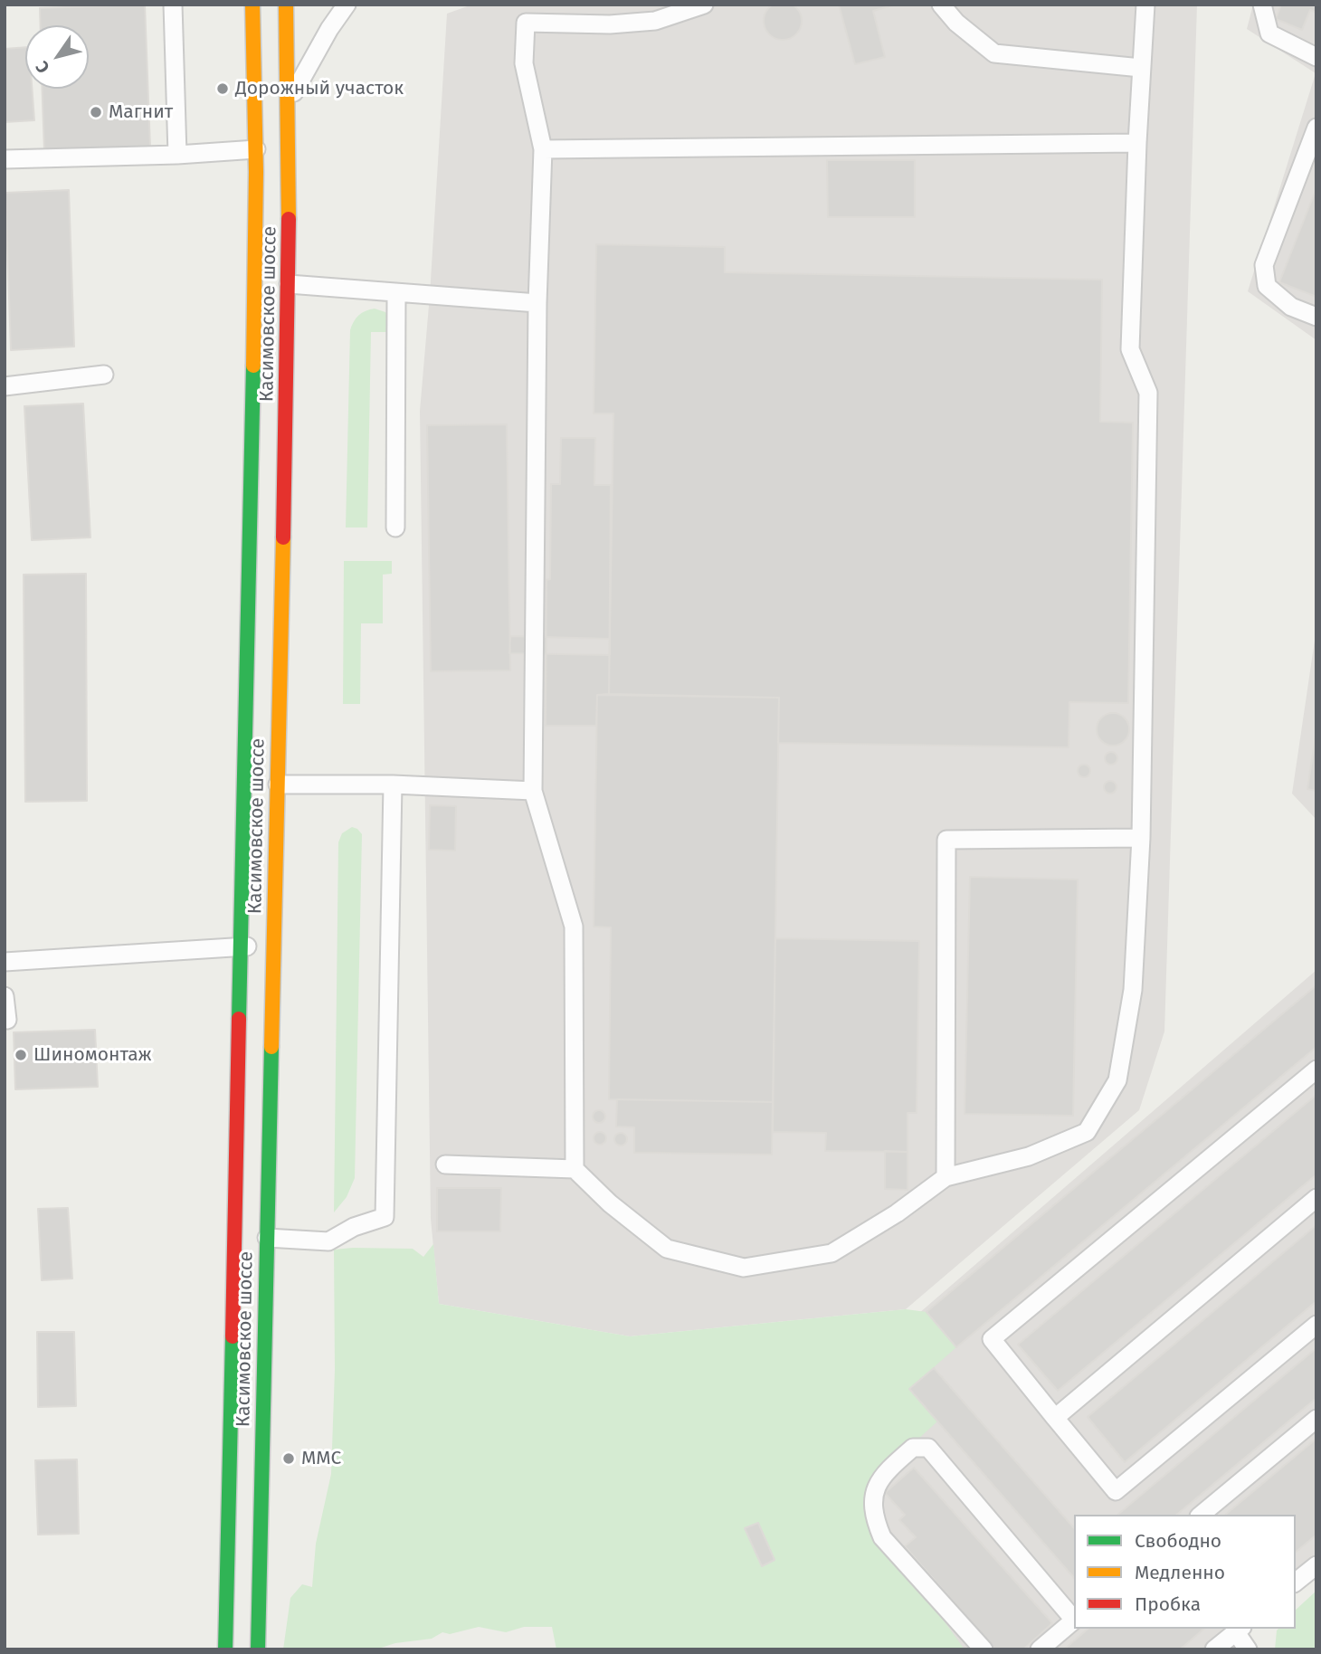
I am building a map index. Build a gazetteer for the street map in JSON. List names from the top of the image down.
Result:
{
  "streets": {
    "main road": ["Касимовское шоссе"]
  },
  "places": [
    "Дорожный участок",
    "Магнит",
    "Шиномонтаж",
    "ММС"
  ],
  "legend": ["Свободно", "Медленно", "Пробка"],
  "north": "bottom left"
}
